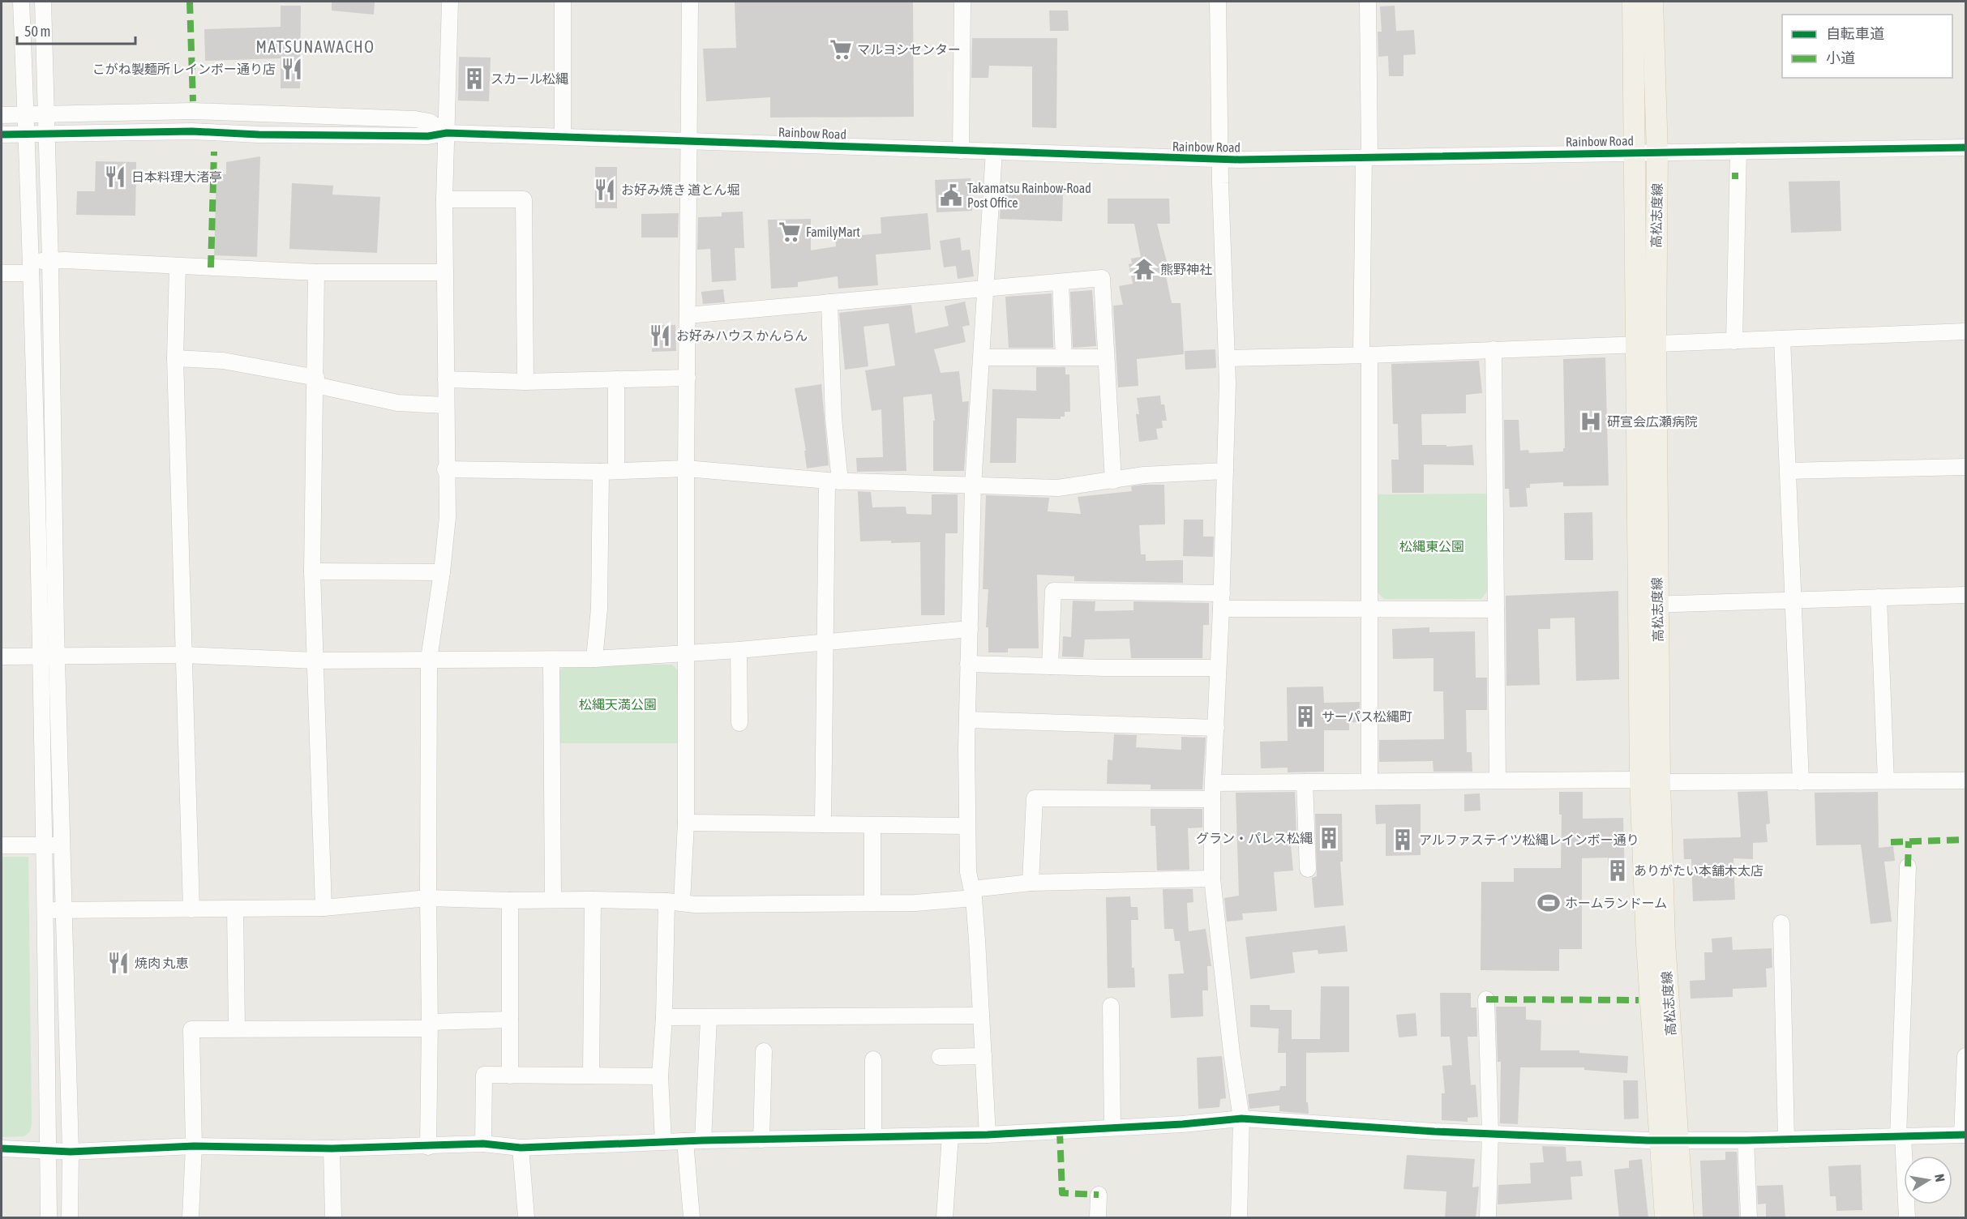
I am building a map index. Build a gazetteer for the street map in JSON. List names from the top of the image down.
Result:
{
  "streets": {
    "main road": ["高松志度線"],
    "street": ["Rainbow Road"]
  },
  "crossings": [
    ["Rainbow Road", "高松志度線"]
  ],
  "districts": ["MATSUNAWACHO"],
  "parks": ["松縄東公園", "松縄天満公園"],
  "places": {
    "supermarket": ["マルヨシセンター", "FamilyMart"],
    "restaurant": [
      "こがね製麺所 レインボー通り店",
      "日本料理大渚亭",
      "お好み焼き 道とん堀",
      "お好みハウス かんらん",
      "焼肉 丸恵"
    ],
    "building": [
      "スカール松縄",
      "サーパス松縄町",
      "グラン・パレス松縄",
      "アルファステイツ松縄レインボー通り",
      "ありがたい本舗木太店"
    ],
    "public building": ["Takamatsu Rainbow-Road Post Office"],
    "temple": ["熊野神社"],
    "hospital": ["研宣会広瀬病院"],
    "sports": ["ホームランドーム"]
  },
  "legend": ["自転車道", "小道"],
  "scale_bar": "50 m",
  "north": "right"
}
